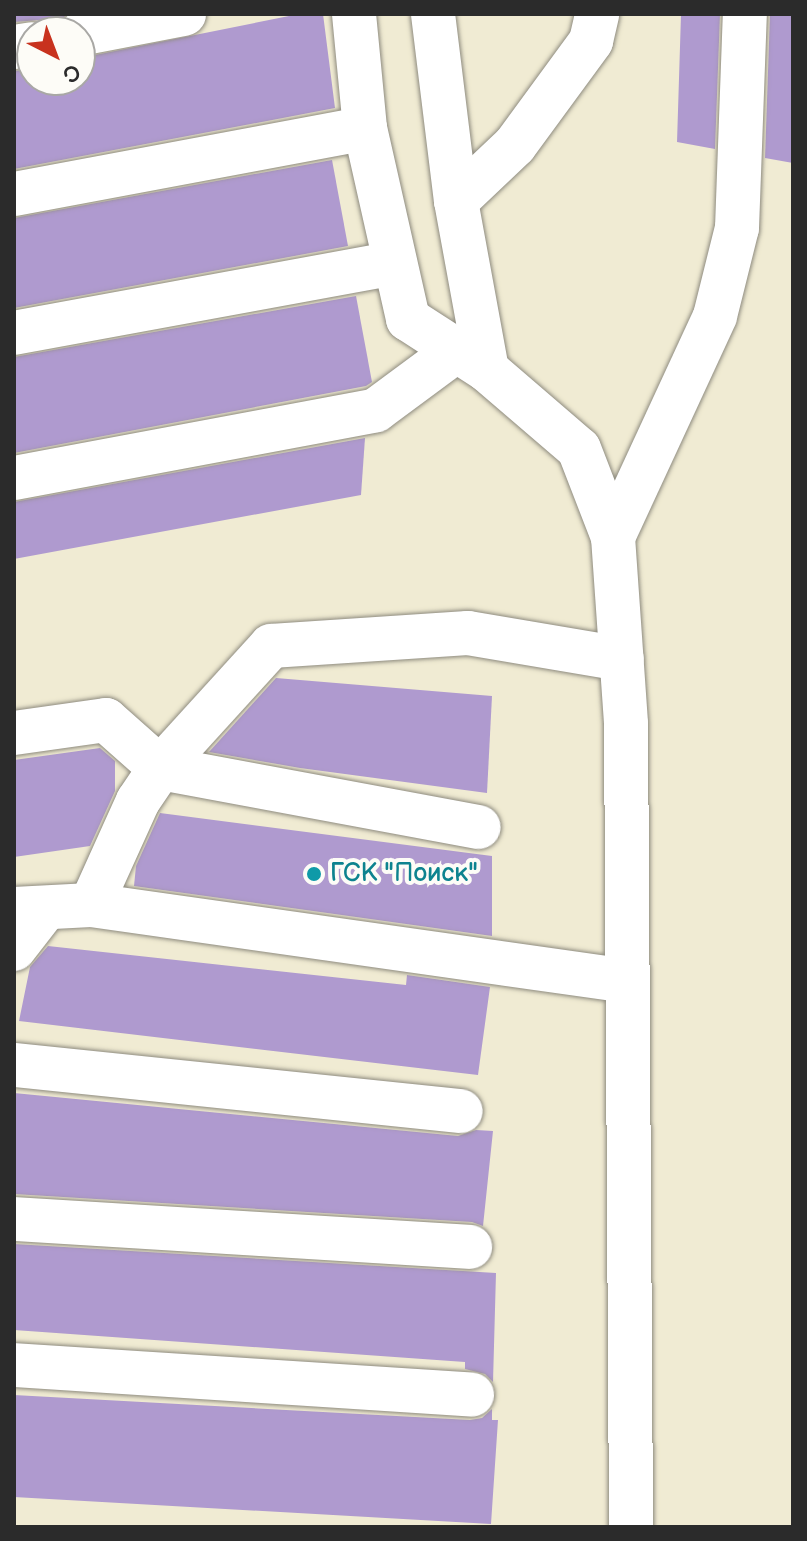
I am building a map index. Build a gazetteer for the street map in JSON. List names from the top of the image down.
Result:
{
  "places": ["ГСК \"Поиск\""],
  "north": "bottom right"
}
